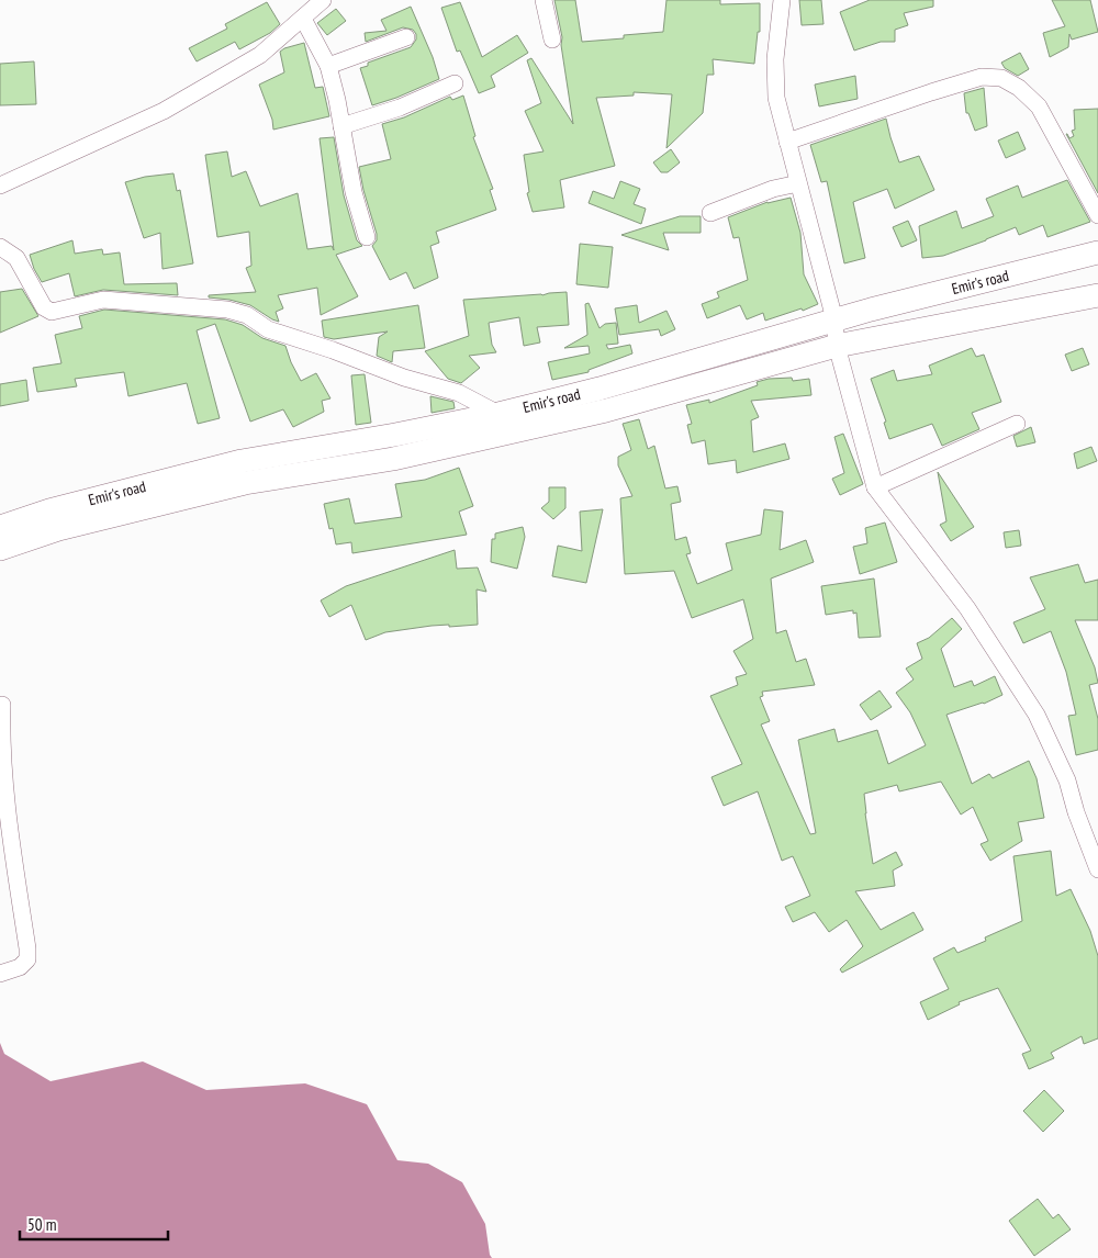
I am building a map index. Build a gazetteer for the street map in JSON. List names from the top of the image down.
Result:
{
  "streets": {
    "main road": ["Emir's road"]
  },
  "scale_bar": "50 m"
}
